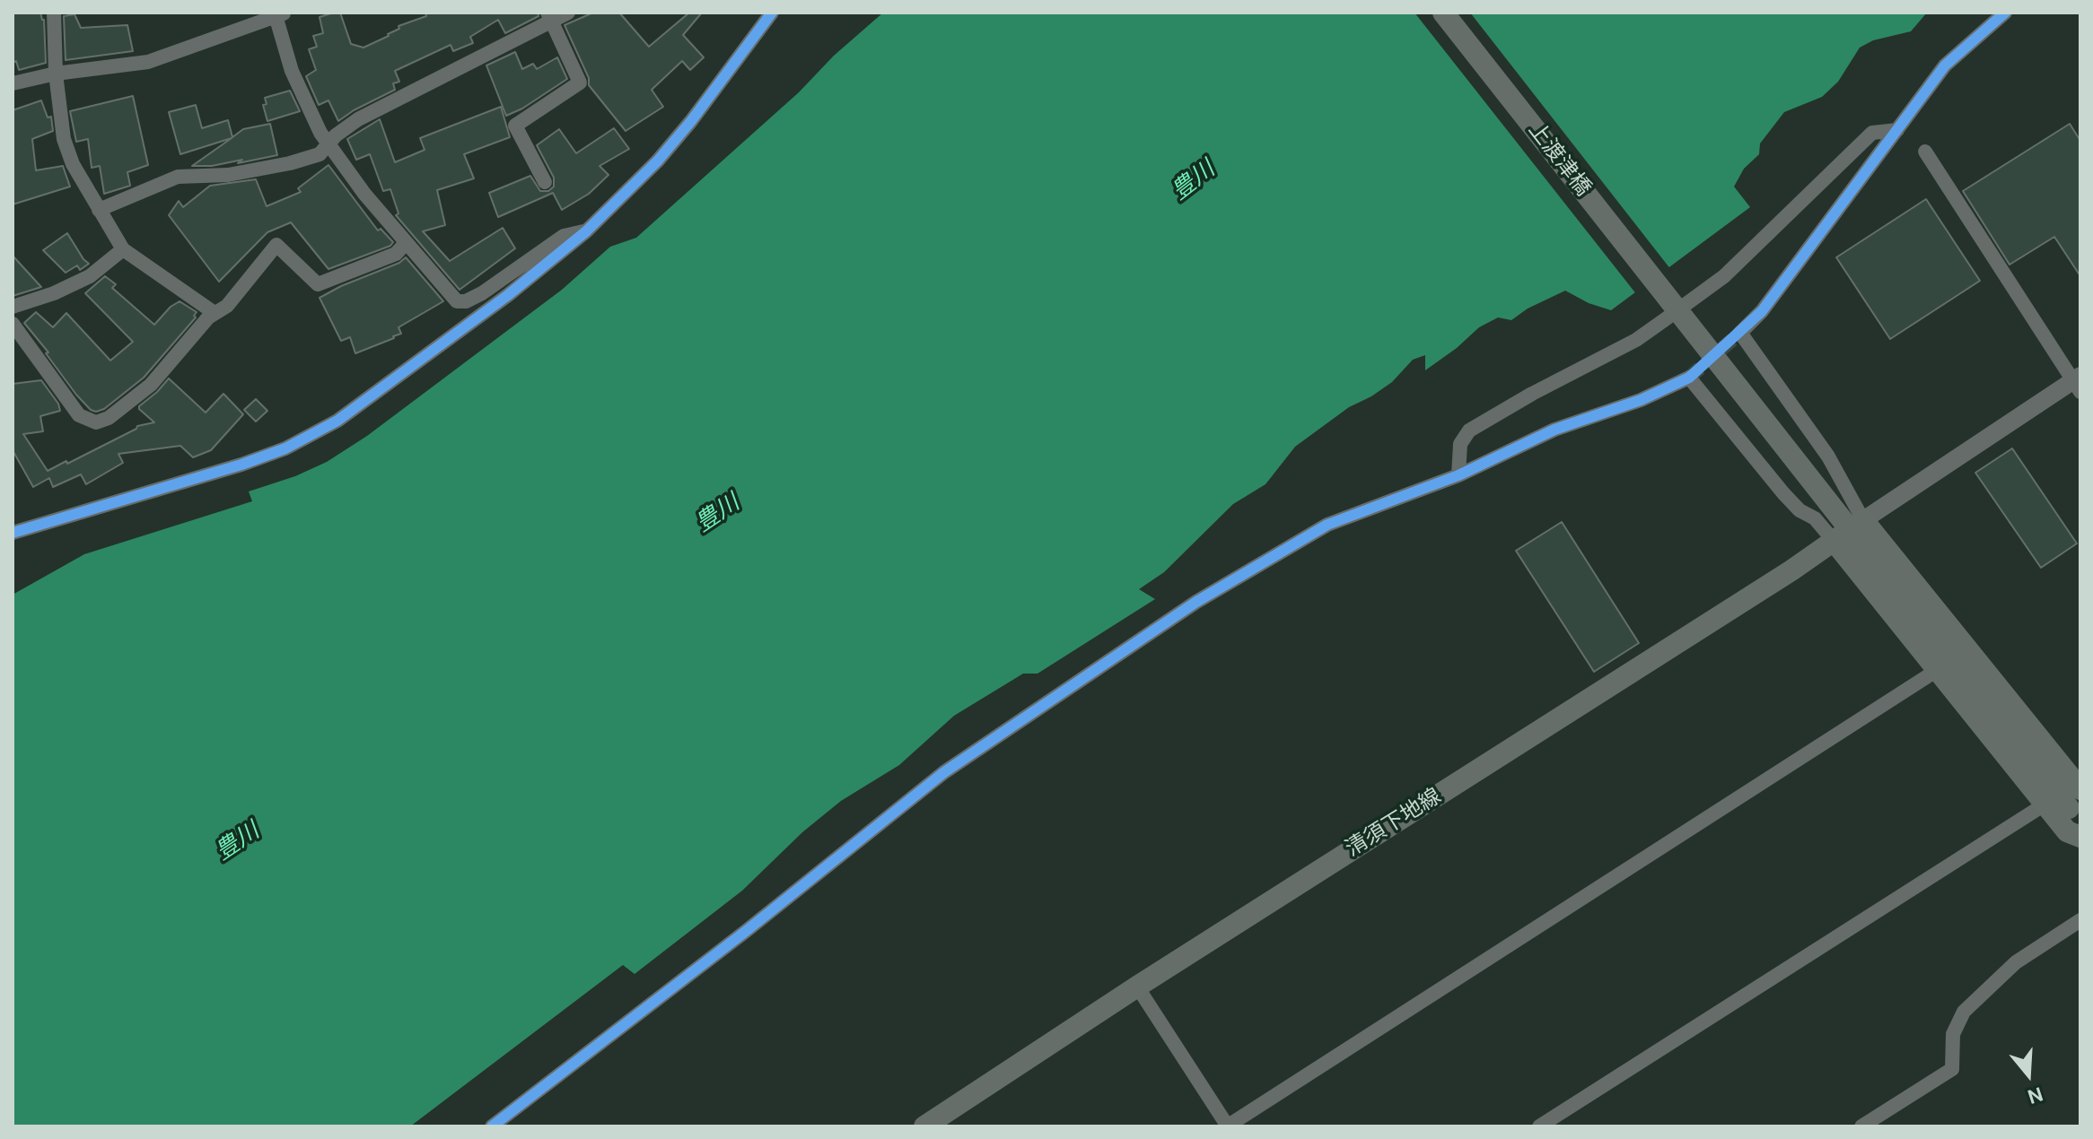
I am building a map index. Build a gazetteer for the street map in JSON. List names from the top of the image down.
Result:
{
  "streets": {
    "main road": ["上渡津橋", "清須下地線"]
  },
  "water": ["豊川"],
  "north": "bottom"
}
